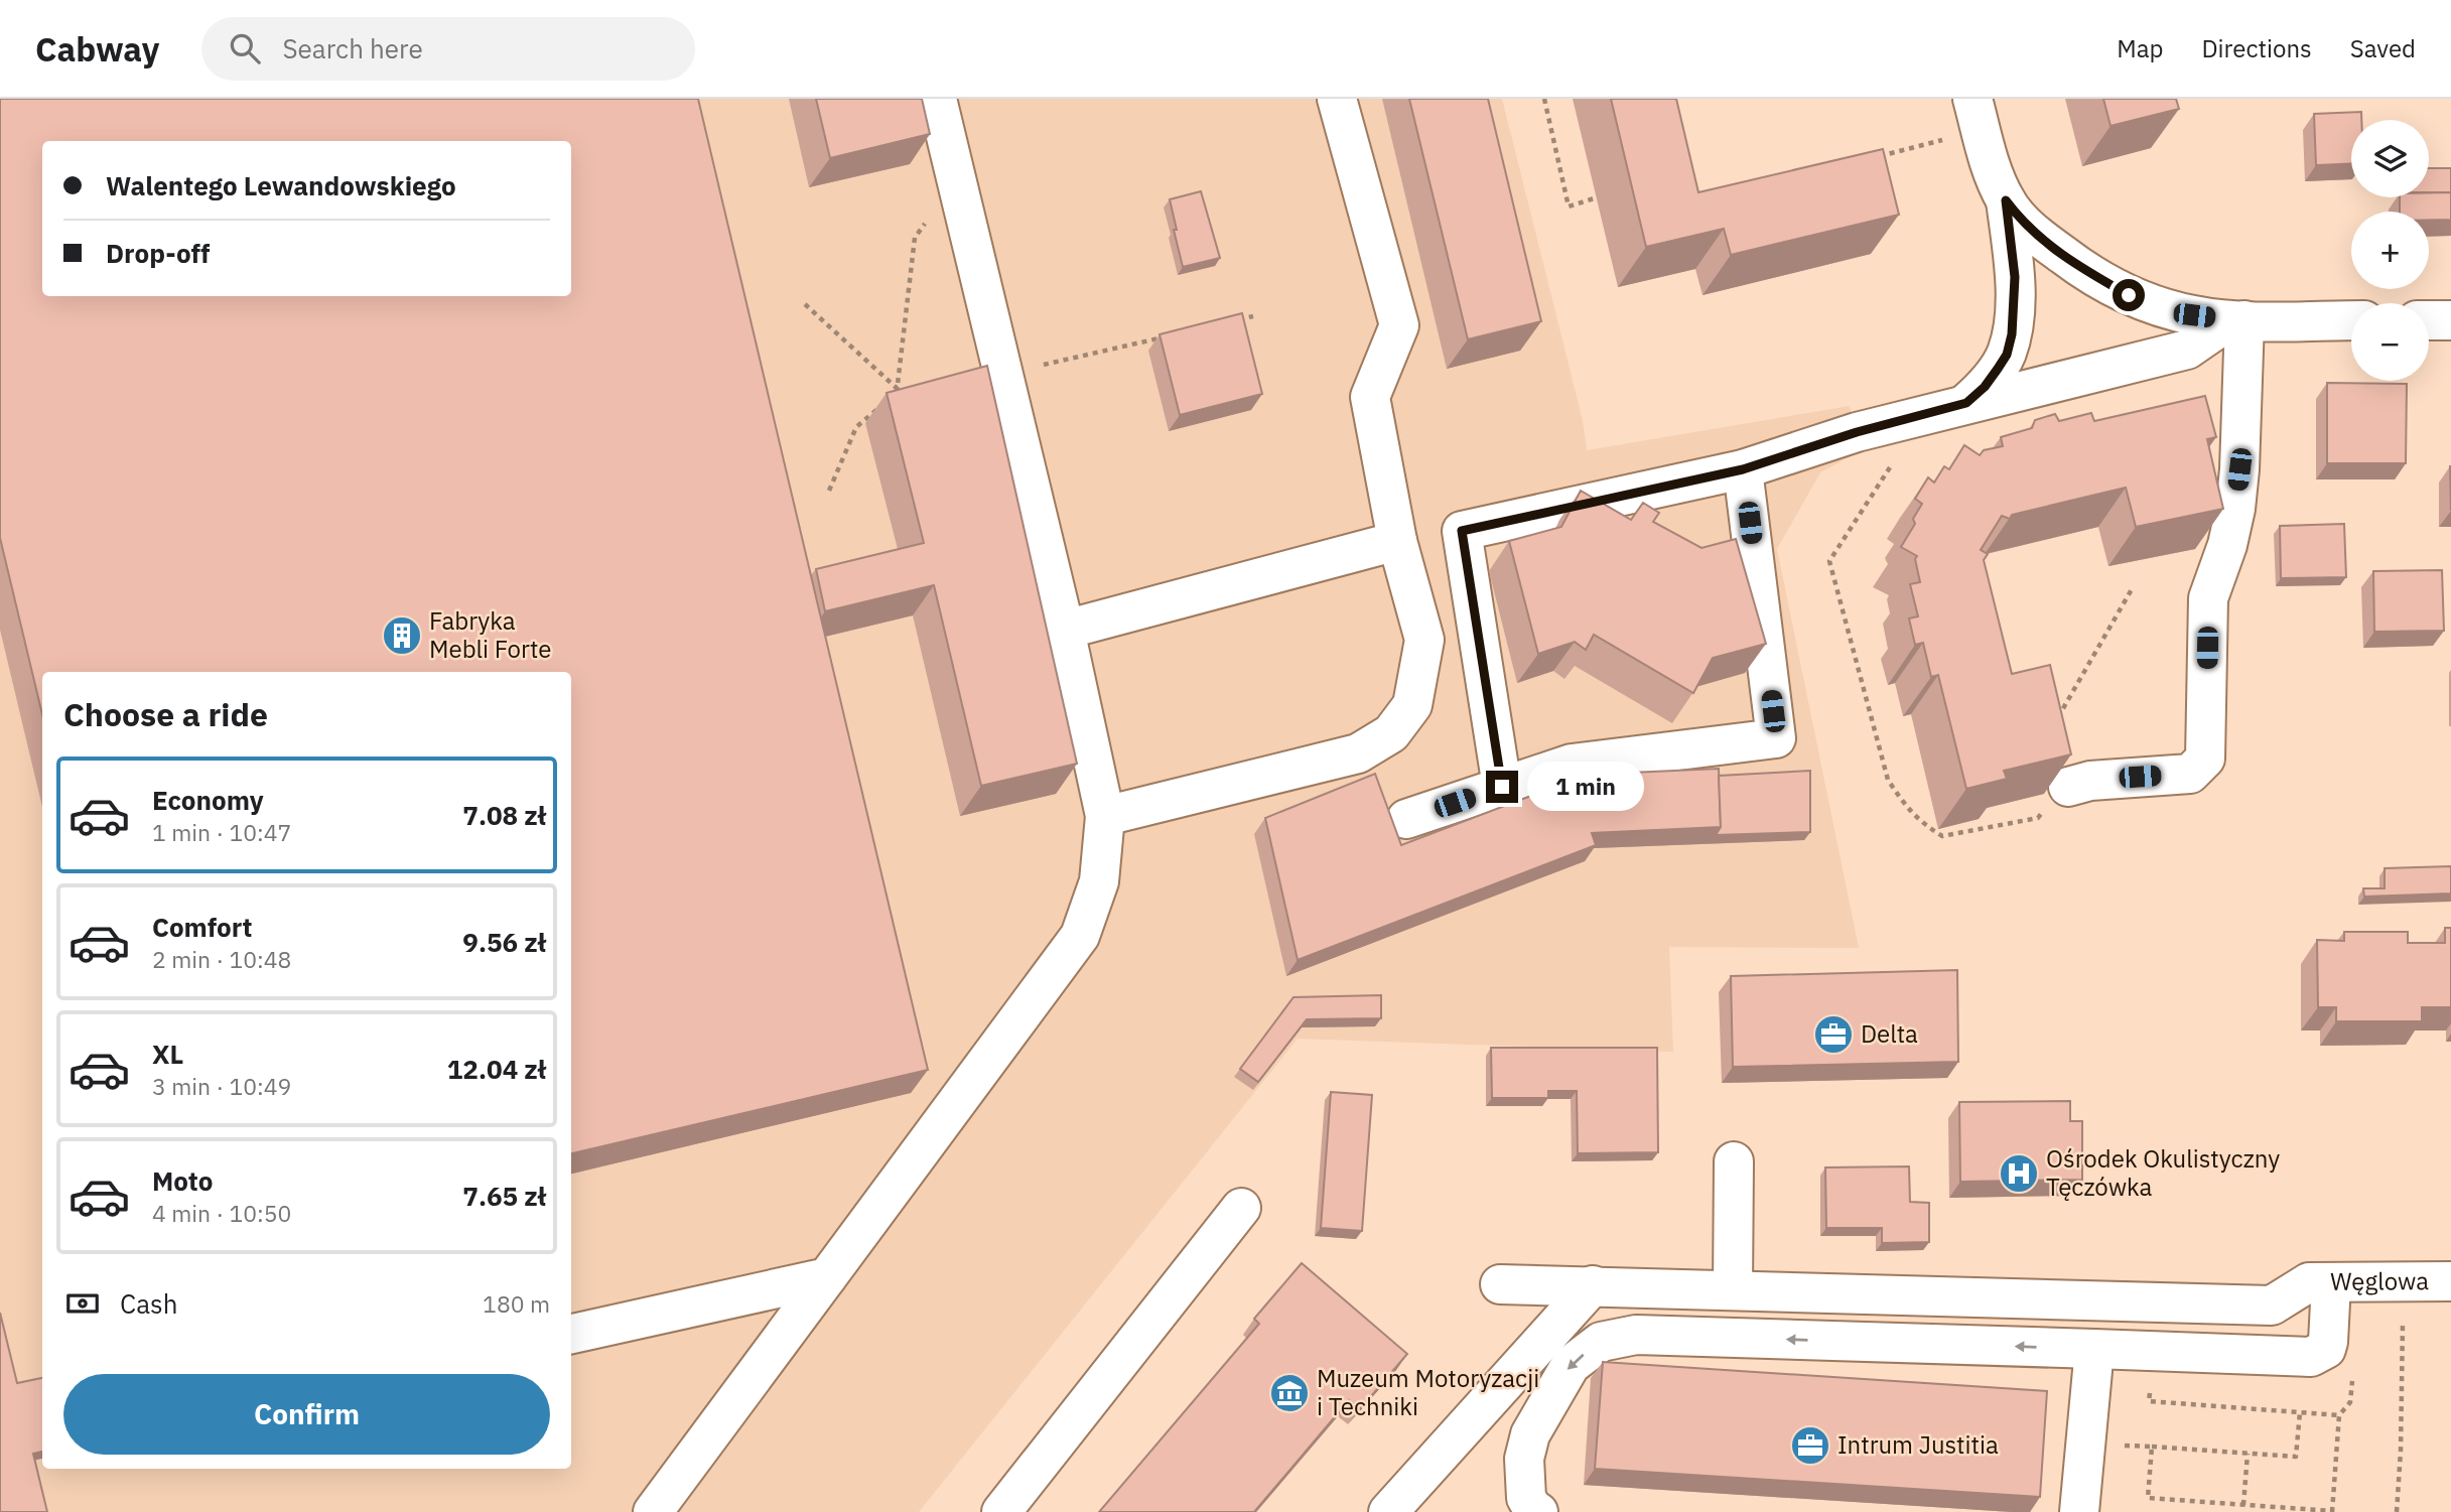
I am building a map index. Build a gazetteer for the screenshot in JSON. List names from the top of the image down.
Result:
{
  "streets": {
    "street": ["Węglowa"]
  },
  "places": {
    "building": ["Fabryka Mebli Forte"],
    "office": ["Delta", "Intrum Justitia"],
    "hospital": ["Ośrodek Okulistyczny Tęczówka"],
    "museum": ["Muzeum Motoryzacji i Techniki"]
  },
  "page": {
    "header": "Cabway",
    "search": "Search here",
    "nav": ["Map", "Directions", "Saved"],
    "map_buttons": ["+", "−"],
    "banner": ["Walentego Lewandowskiego", "Drop-off"],
    "heading": "Choose a ride",
    "list": [
      {
        "name": "Economy",
        "note": "1 min · 10:47",
        "value": "7.08 zł"
      },
      {
        "name": "Comfort",
        "note": "2 min · 10:48",
        "value": "9.56 zł"
      },
      {
        "name": "XL",
        "note": "3 min · 10:49",
        "value": "12.04 zł"
      },
      {
        "name": "Moto",
        "note": "4 min · 10:50",
        "value": "7.65 zł"
      }
    ],
    "bubble": "1 min",
    "pay": ["Cash", "180 m"],
    "buttons": "Confirm"
  }
}
